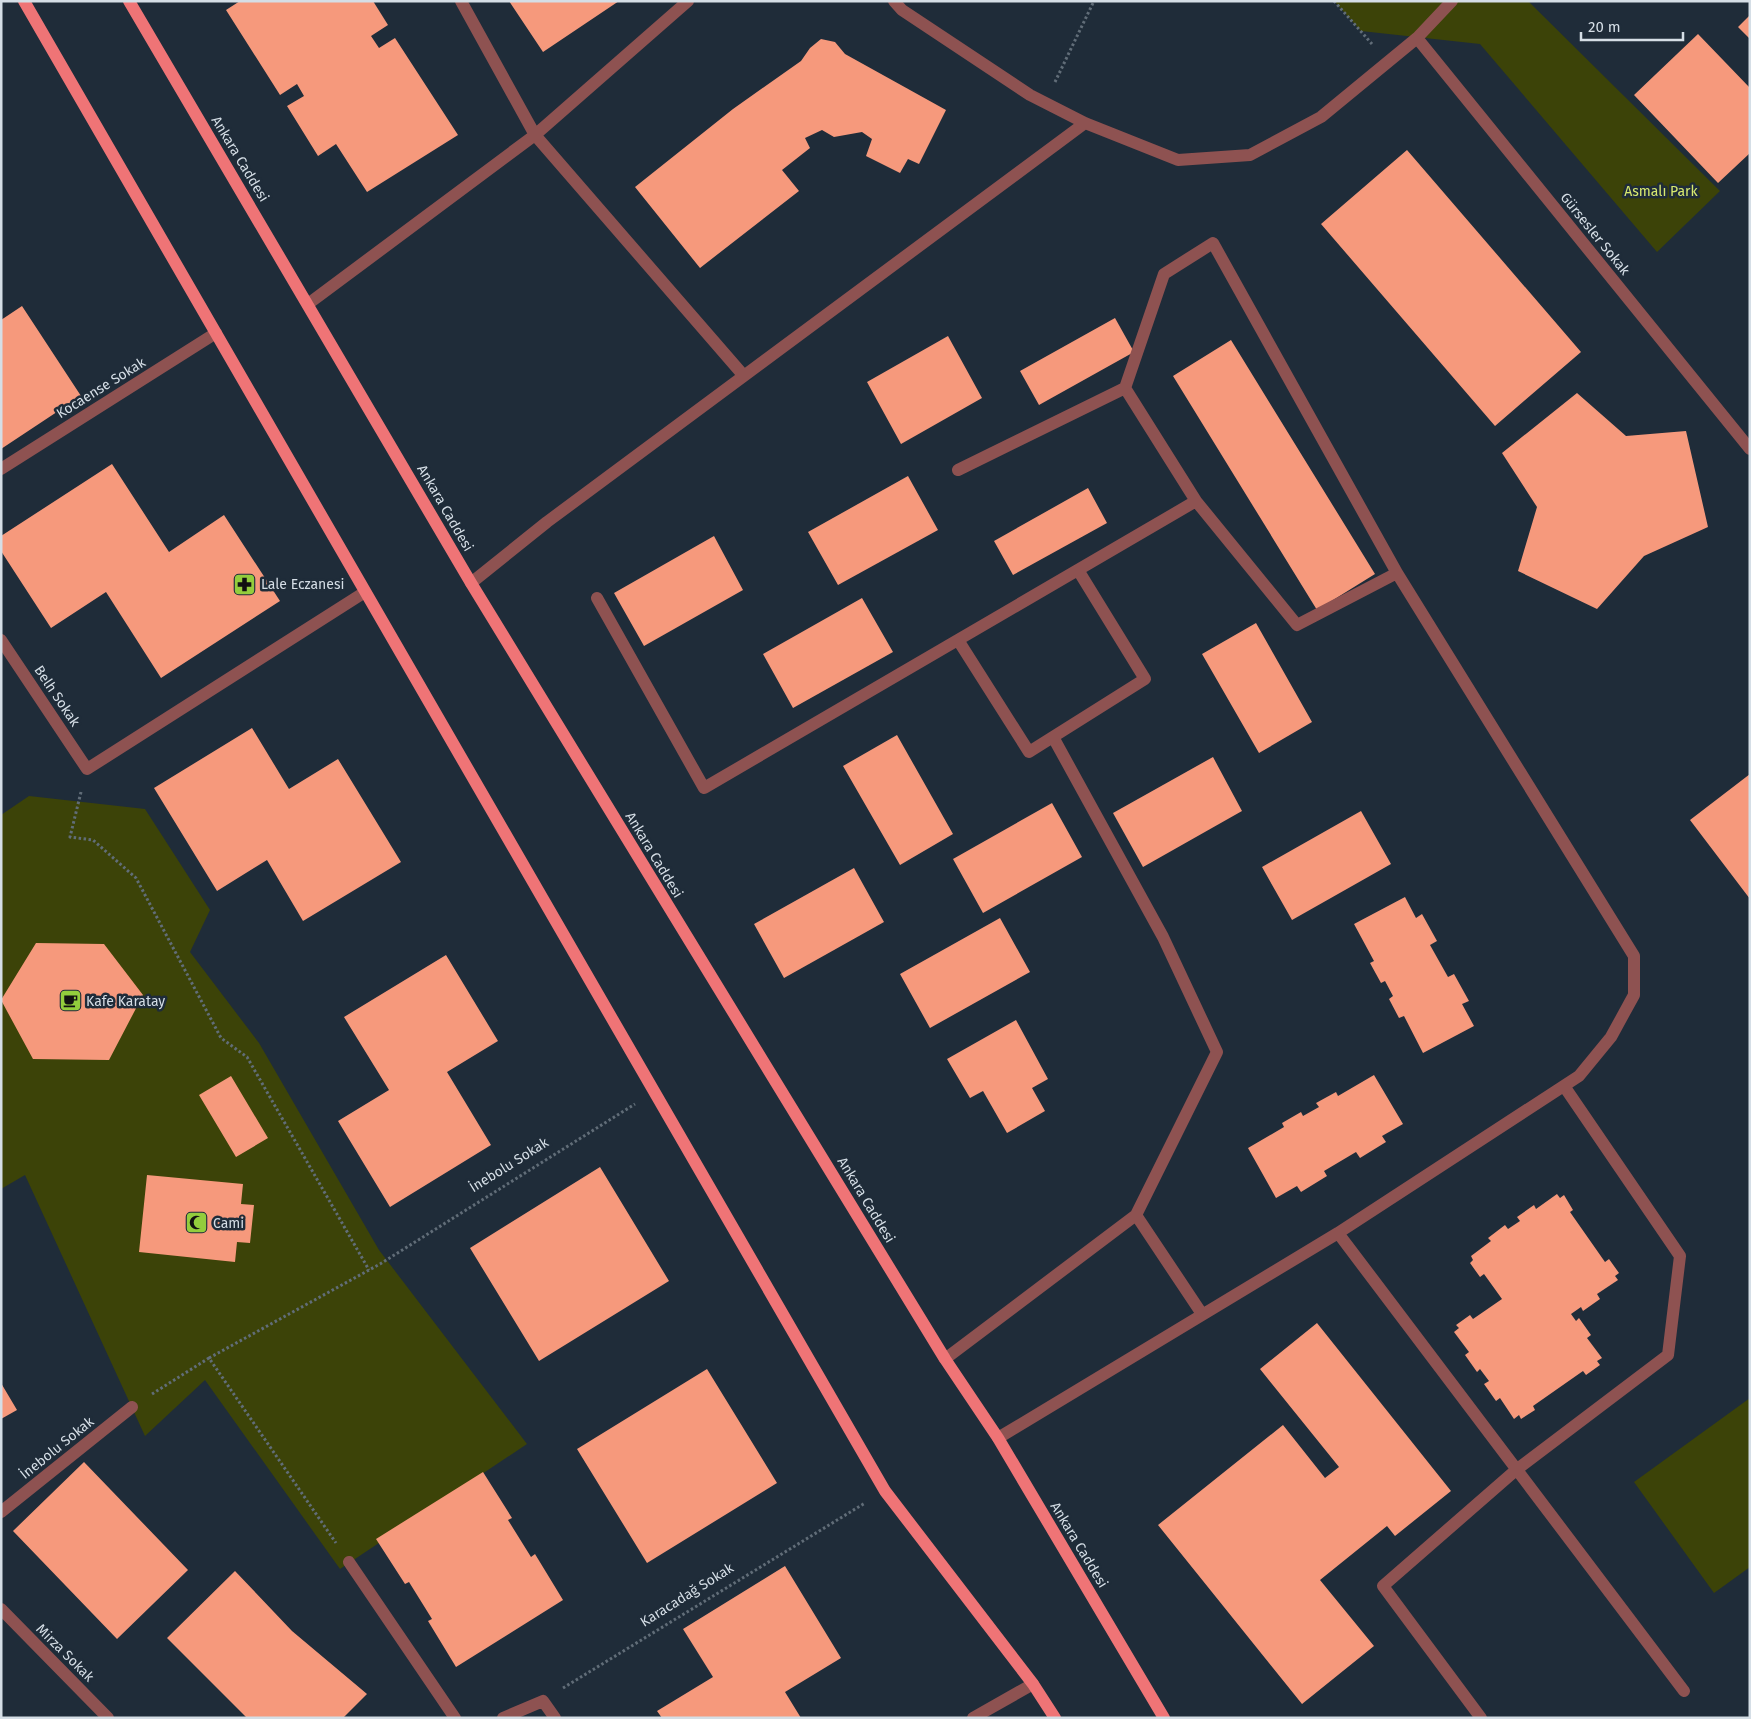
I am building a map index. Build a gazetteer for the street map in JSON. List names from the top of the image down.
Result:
{
  "streets": {
    "main road": ["Ankara Caddesi"],
    "street": [
      "Gürsesler Sokak",
      "Kocaense Sokak",
      "Belh Sokak",
      "İnebolu Sokak",
      "Mirza Sokak"
    ],
    "path": ["Karacadağ Sokak"]
  },
  "parks": ["Asmalı Park"],
  "places": {
    "pharmacy": ["Lale Eczanesi"],
    "cafe": ["Kafe Karatay"],
    "mosque": ["Cami"]
  },
  "scale_bar": "20 m"
}
